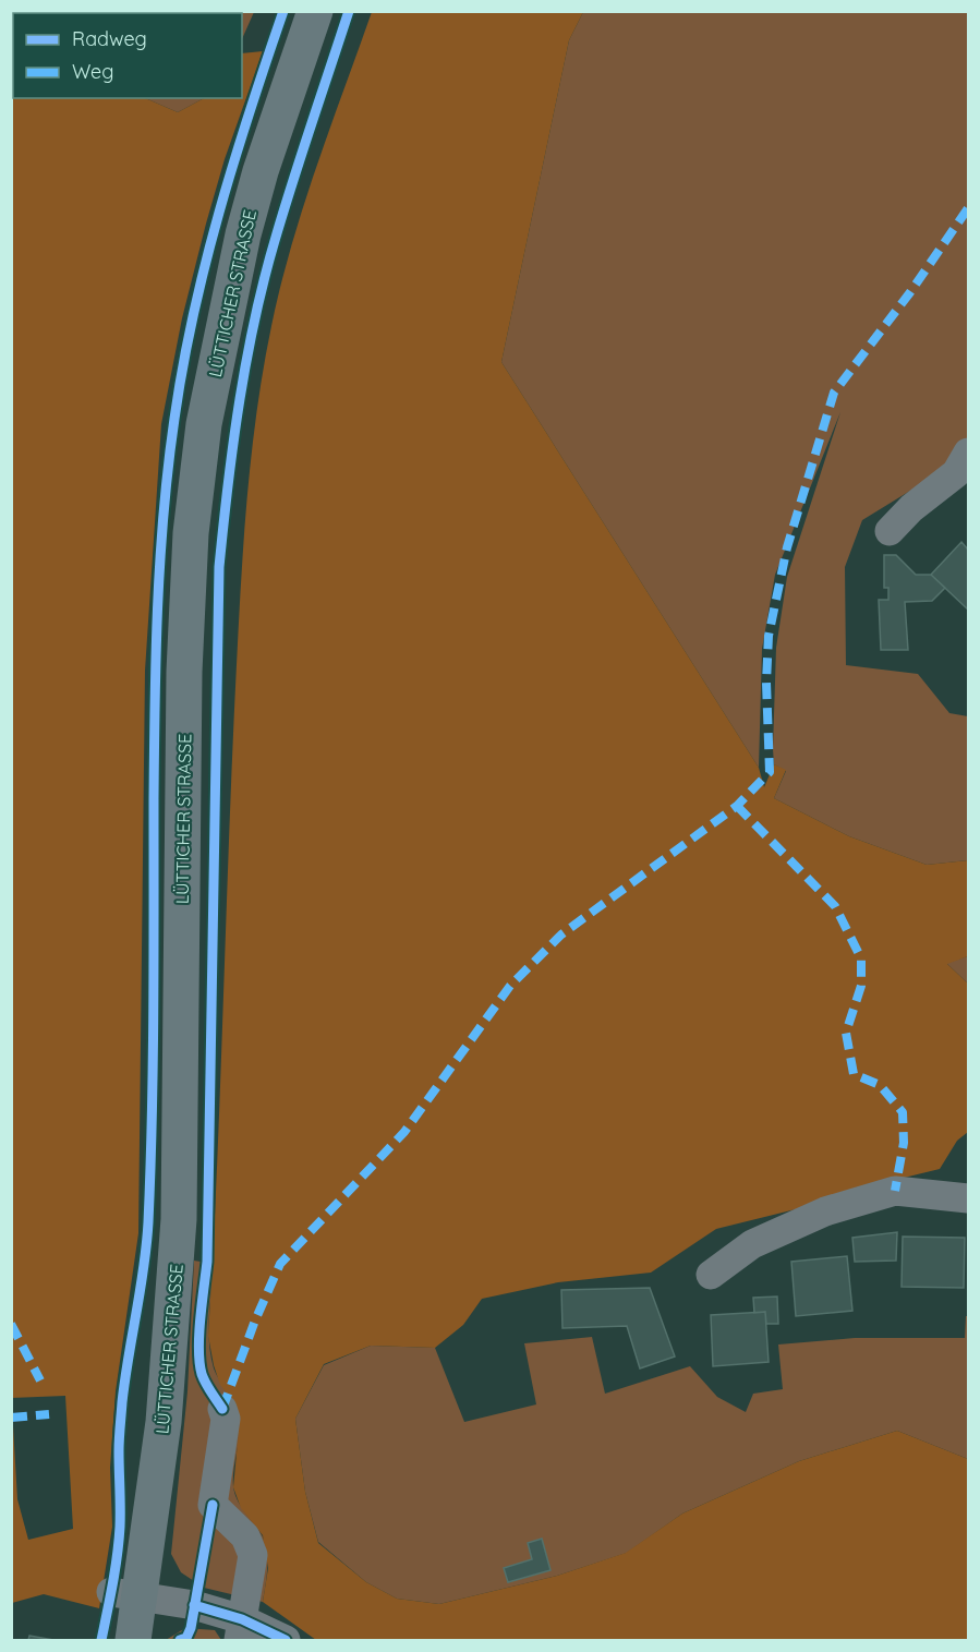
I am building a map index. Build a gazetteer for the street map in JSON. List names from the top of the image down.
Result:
{
  "streets": {
    "main road": ["LÜTTICHER STRASSE"]
  },
  "legend": ["Radweg", "Weg"]
}
